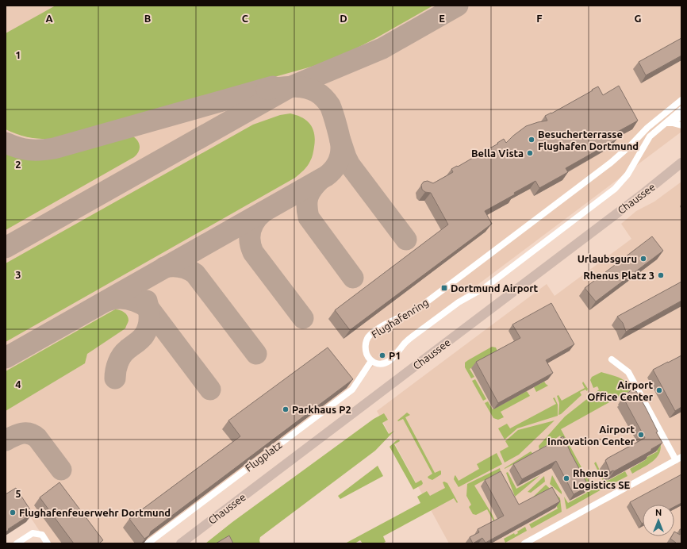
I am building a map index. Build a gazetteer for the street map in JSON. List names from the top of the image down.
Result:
{
  "streets": {
    "main road": ["Chaussee"],
    "street": ["Flughafenring", "Flugplatz"]
  },
  "crossings": [
    ["Flughafenring", "Flugplatz"]
  ],
  "places": {
    "other": [
      "Besucherterrasse Flughafen Dortmund",
      "Bella Vista",
      "Urlaubsguru",
      "Rhenus Platz 3",
      "P1",
      "Airport Office Center",
      "Parkhaus P2",
      "Airport Innovation Center",
      "Rhenus Logistics SE",
      "Flughafenfeuerwehr Dortmund"
    ],
    "transit": ["Dortmund Airport"]
  },
  "north": "top",
  "grid": {
    "columns": [
      "A",
      "B",
      "C",
      "D",
      "E",
      "F",
      "G"
    ],
    "rows": [
      "1",
      "2",
      "3",
      "4",
      "5"
    ]
  }
}
